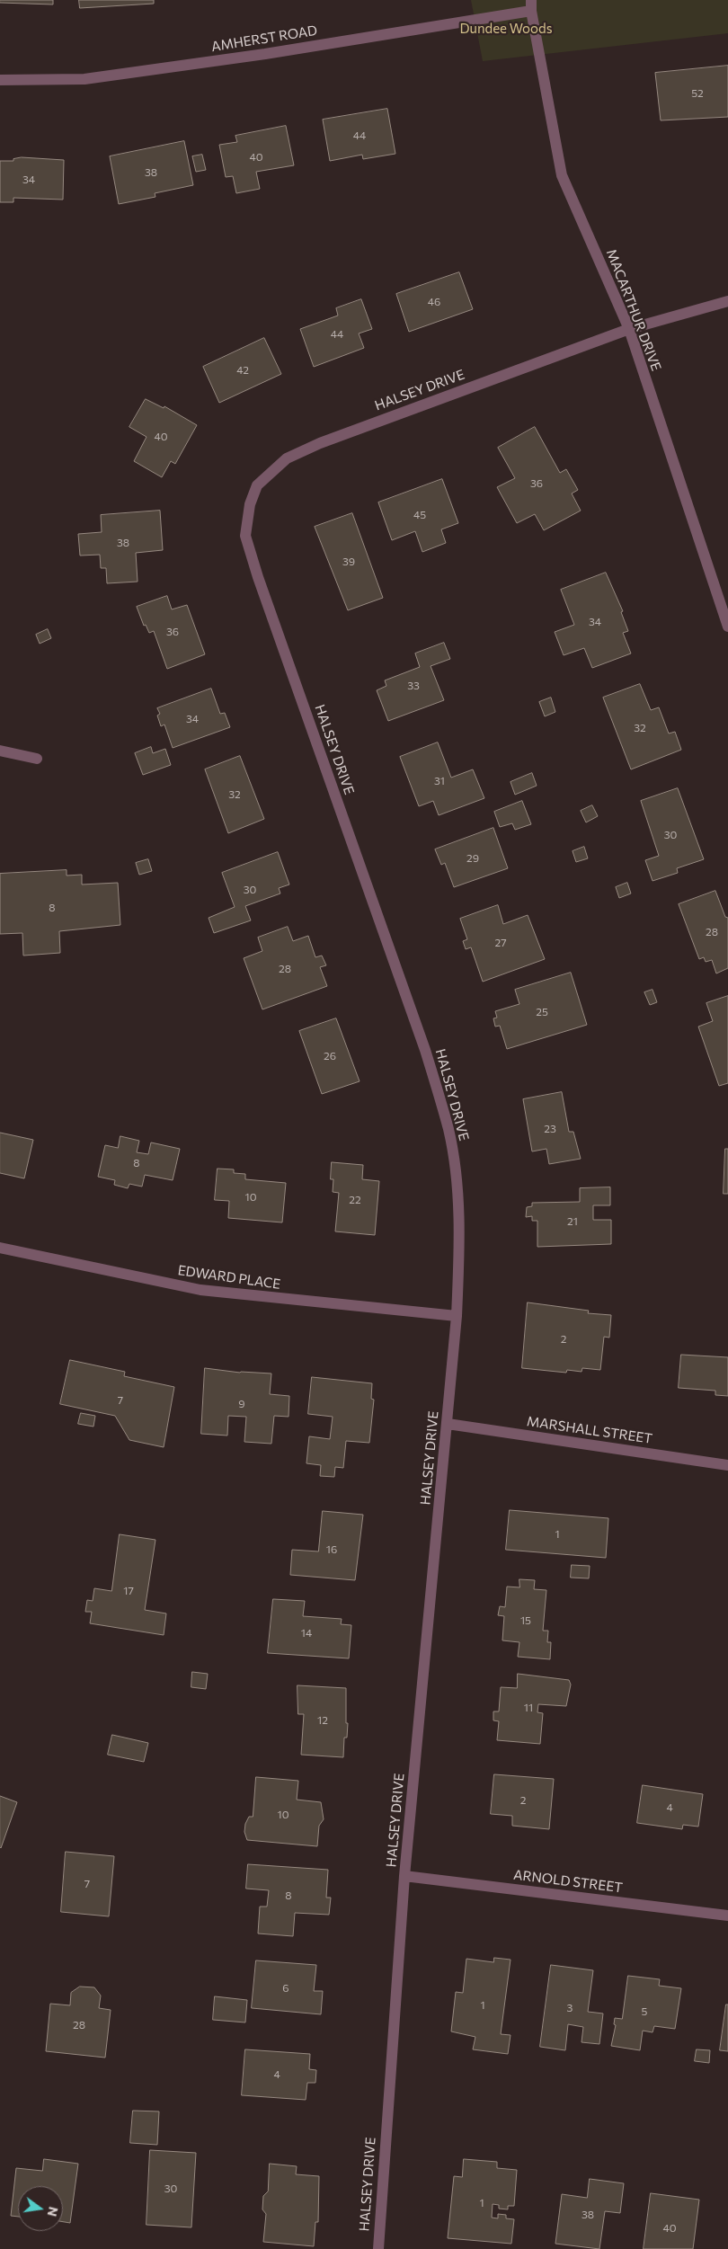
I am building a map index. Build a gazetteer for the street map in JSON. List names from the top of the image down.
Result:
{
  "streets": {
    "street": [
      "AMHERST ROAD",
      "MACARTHUR DRIVE",
      "HALSEY DRIVE",
      "EDWARD PLACE",
      "MARSHALL STREET",
      "ARNOLD STREET"
    ]
  },
  "crossings": [
    ["AMHERST ROAD", "MACARTHUR DRIVE"],
    ["MACARTHUR DRIVE", "HALSEY DRIVE"],
    ["HALSEY DRIVE", "EDWARD PLACE"],
    ["HALSEY DRIVE", "MARSHALL STREET"],
    ["HALSEY DRIVE", "ARNOLD STREET"]
  ],
  "parks": ["Dundee Woods"],
  "house_numbers": [
    "52",
    "44",
    "40",
    "38",
    "34",
    "46",
    "44",
    "42",
    "40",
    "36",
    "45",
    "38",
    "39",
    "34",
    "36",
    "33",
    "34",
    "32",
    "31",
    "32",
    "30",
    "29",
    "30",
    "8",
    "28",
    "27",
    "28",
    "25",
    "26",
    "23",
    "8",
    "10",
    "22",
    "21",
    "2",
    "7",
    "9",
    "1",
    "16",
    "17",
    "15",
    "14",
    "11",
    "12",
    "2",
    "4",
    "10",
    "7",
    "8",
    "6",
    "1",
    "3",
    "5",
    "28",
    "4",
    "30",
    "1",
    "38",
    "40"
  ],
  "north": "right"
}
